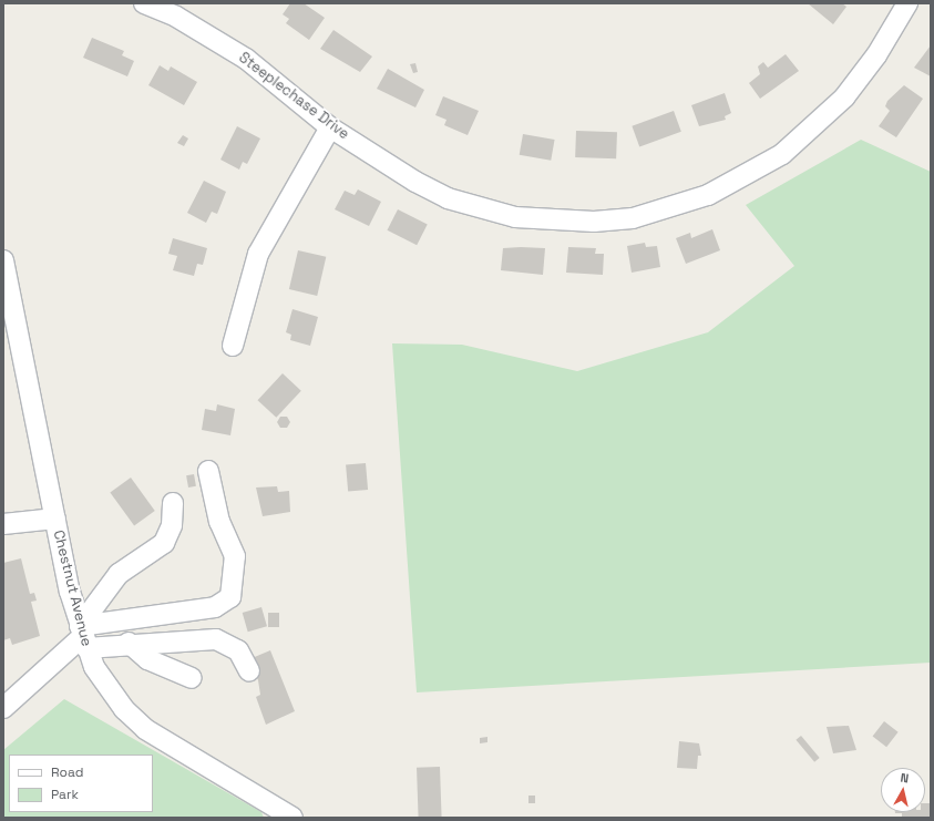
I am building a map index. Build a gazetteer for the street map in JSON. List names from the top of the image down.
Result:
{
  "streets": {
    "street": ["Steeplechase Drive", "Chestnut Avenue"]
  },
  "legend": ["Road", "Park"],
  "north": "top"
}
